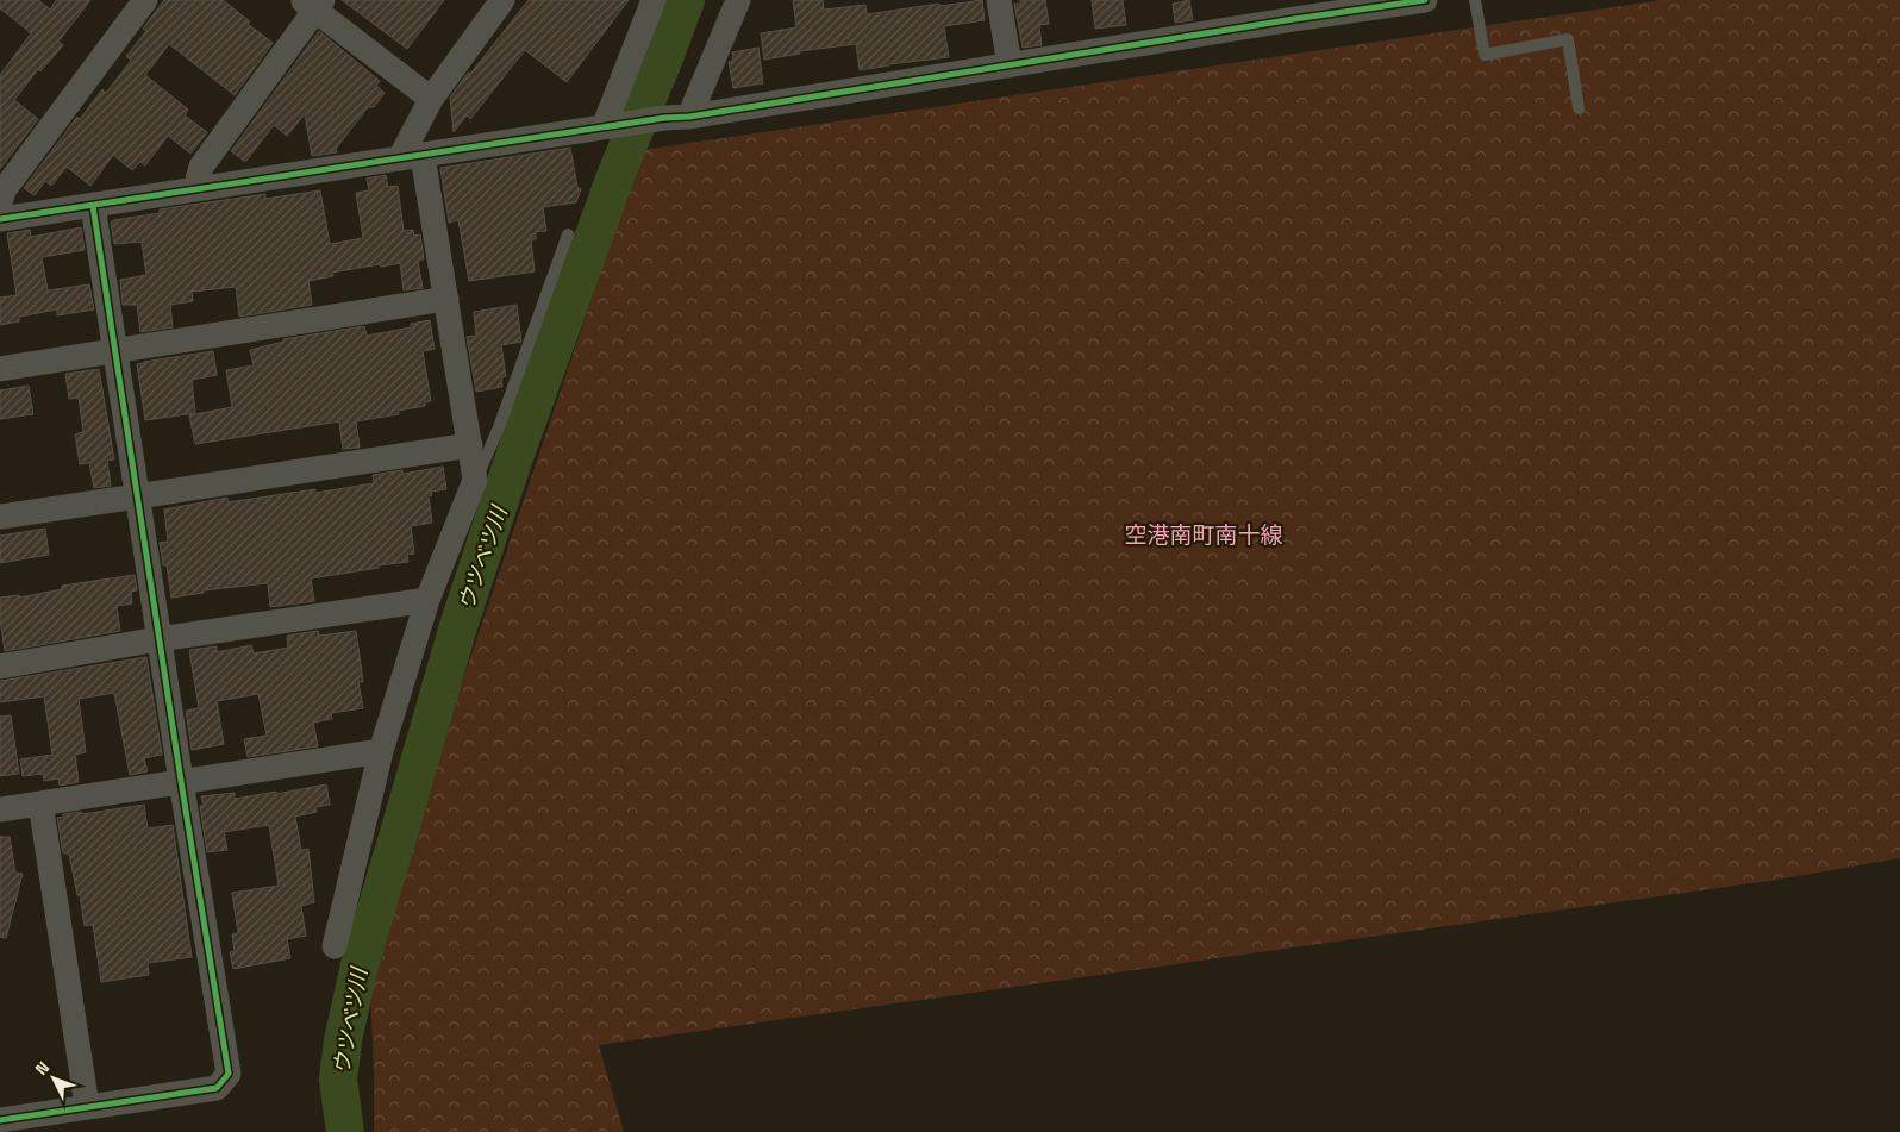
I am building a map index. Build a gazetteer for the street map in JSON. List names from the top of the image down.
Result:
{
  "districts": ["空港南町南十線"],
  "water": ["ウツベツ川"],
  "north": "top left"
}
